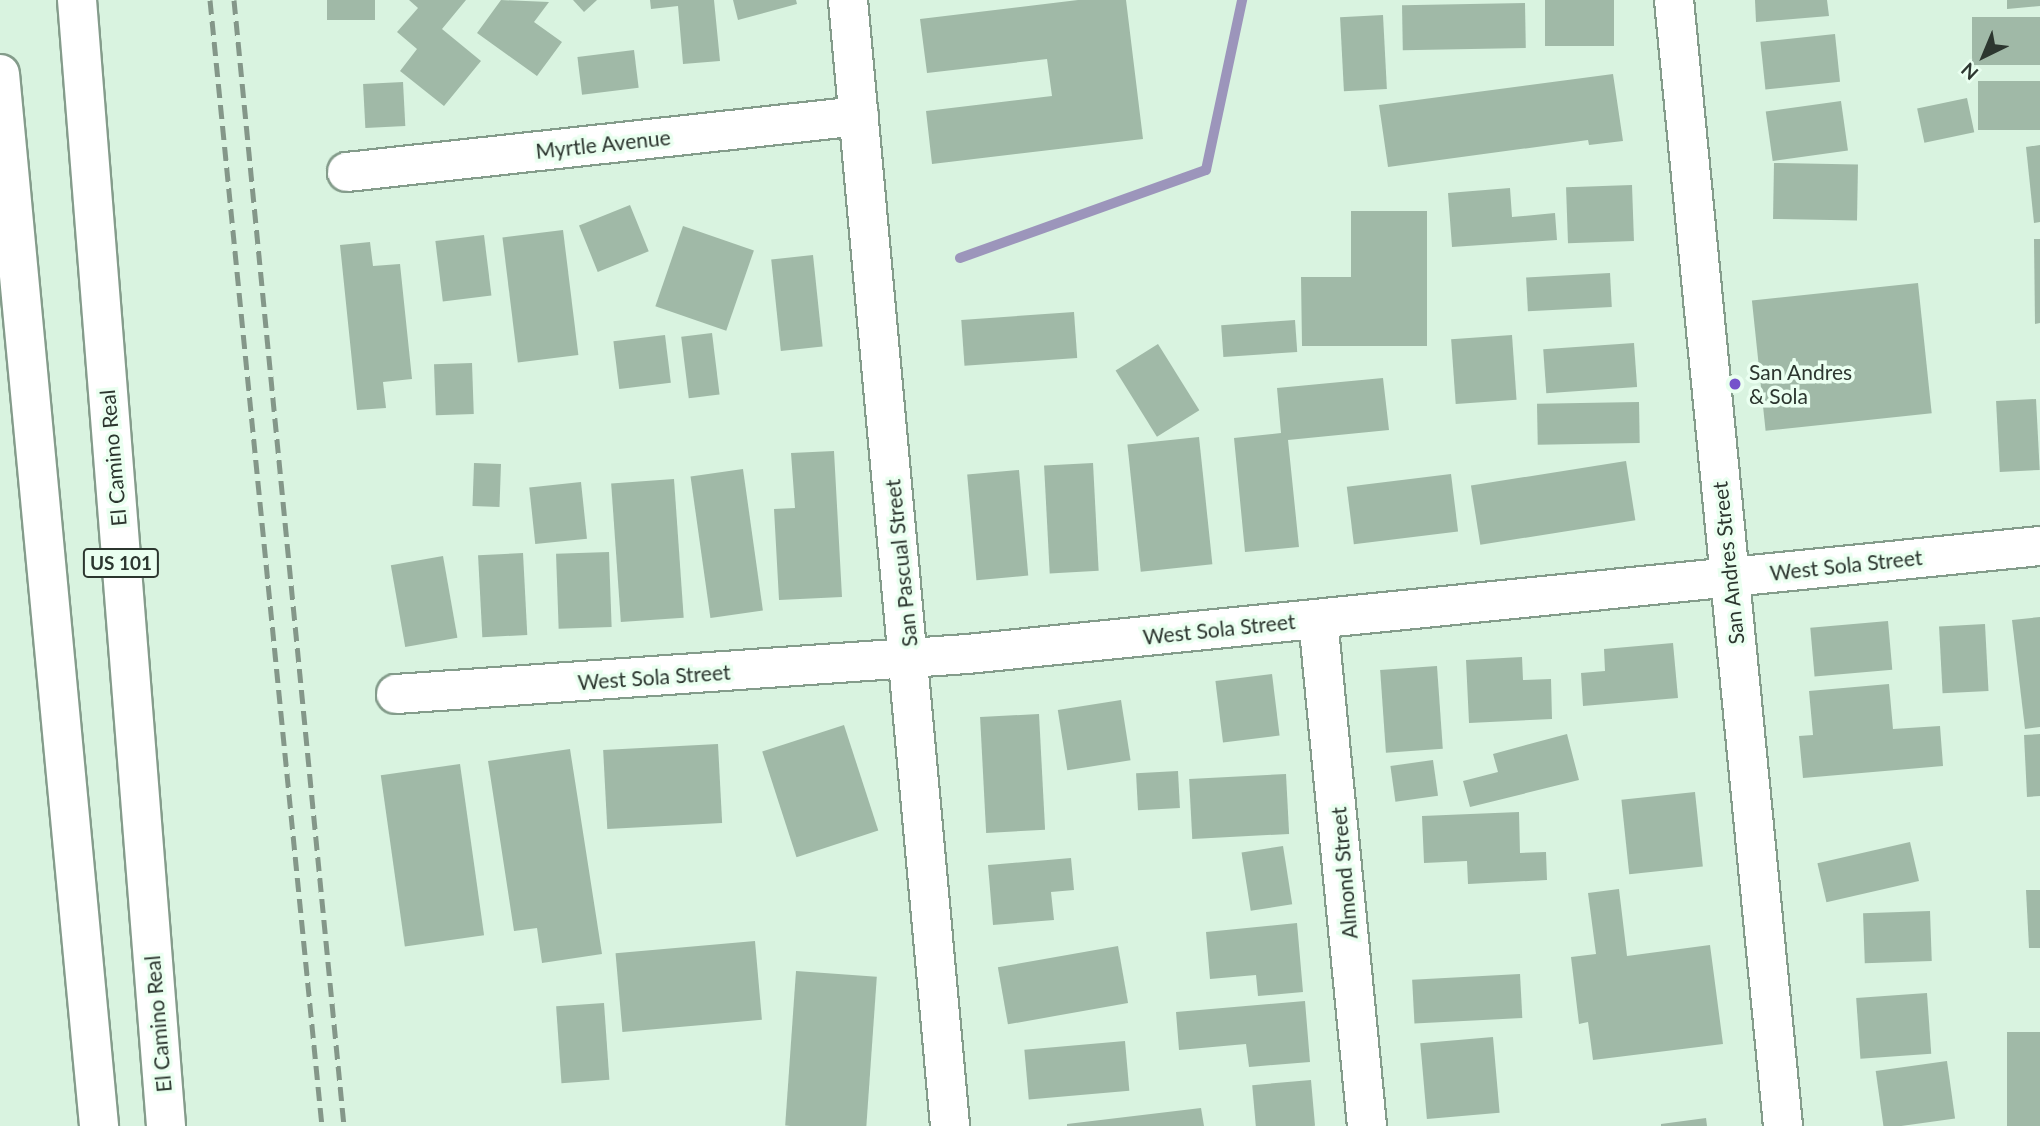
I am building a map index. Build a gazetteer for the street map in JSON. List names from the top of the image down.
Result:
{
  "streets": {
    "main road": [
      "Myrtle Avenue",
      "El Camino Real",
      "US 101",
      "San Pascual Street",
      "San Andres Street",
      "West Sola Street",
      "Almond Street"
    ]
  },
  "crossings": [
    ["Myrtle Avenue", "San Pascual Street"],
    ["San Pascual Street", "West Sola Street"],
    ["San Andres Street", "West Sola Street"],
    ["West Sola Street", "Almond Street"]
  ],
  "places": ["San Andres & Sola"],
  "north": "bottom left"
}
